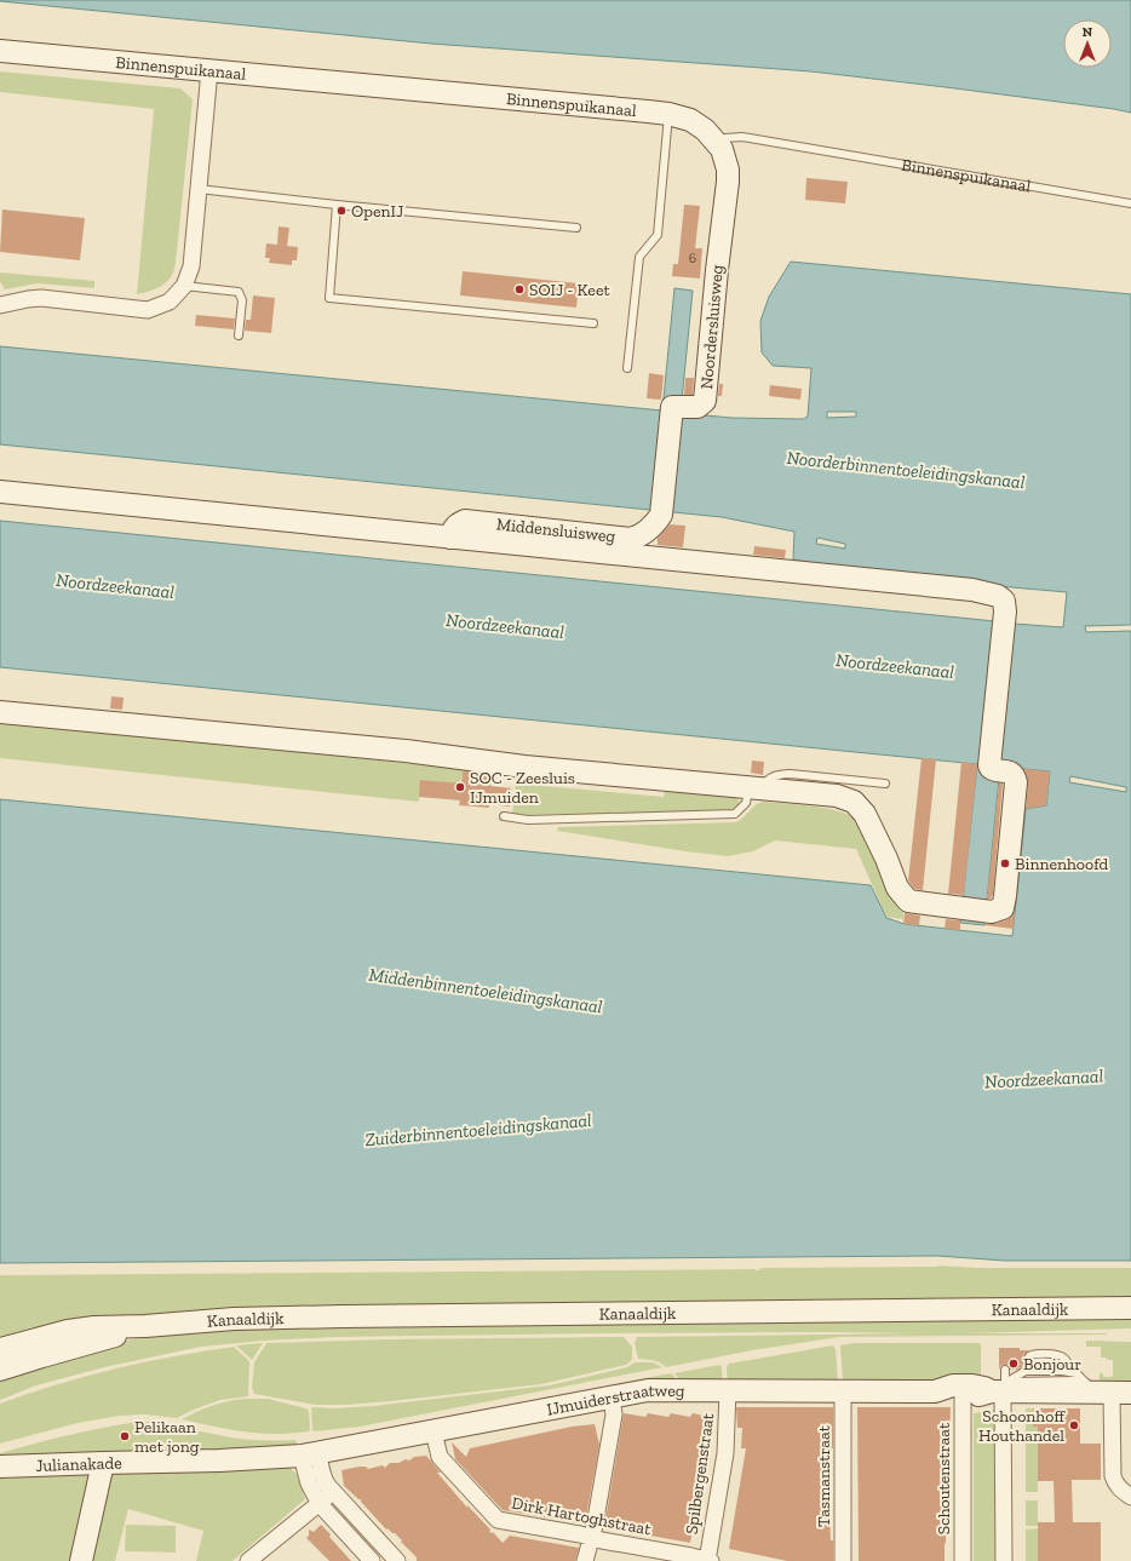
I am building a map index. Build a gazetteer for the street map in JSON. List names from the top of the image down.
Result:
{
  "streets": {
    "street": [
      "Binnenspuikanaal",
      "Noordersluisweg",
      "Middensluisweg",
      "Kanaaldijk",
      "IJmuiderstraatweg",
      "Julianakade",
      "Spilbergenstraat",
      "Tasmanstraat",
      "Schoutenstraat",
      "Dirk Hartoghstraat"
    ]
  },
  "crossings": [
    ["Binnenspuikanaal", "Noordersluisweg"],
    ["Noordersluisweg", "Middensluisweg"],
    ["IJmuiderstraatweg", "Julianakade"],
    ["IJmuiderstraatweg", "Spilbergenstraat"],
    ["IJmuiderstraatweg", "Tasmanstraat"],
    ["IJmuiderstraatweg", "Schoutenstraat"],
    ["IJmuiderstraatweg", "Dirk Hartoghstraat"],
    ["Spilbergenstraat", "Dirk Hartoghstraat"]
  ],
  "water": [
    "Noorderbinnentoeleidingskanaal",
    "Noordzeekanaal",
    "Middenbinnentoeleidingskanaal",
    "Zuiderbinnentoeleidingskanaal"
  ],
  "places": [
    "OpenIJ",
    "SOIJ - Keet",
    "SOC - Zeesluis IJmuiden",
    "Binnenhoofd",
    "Bonjour",
    "Schoonhoff Houthandel",
    "Pelikaan met jong"
  ],
  "house_numbers": ["6"],
  "north": "top"
}
